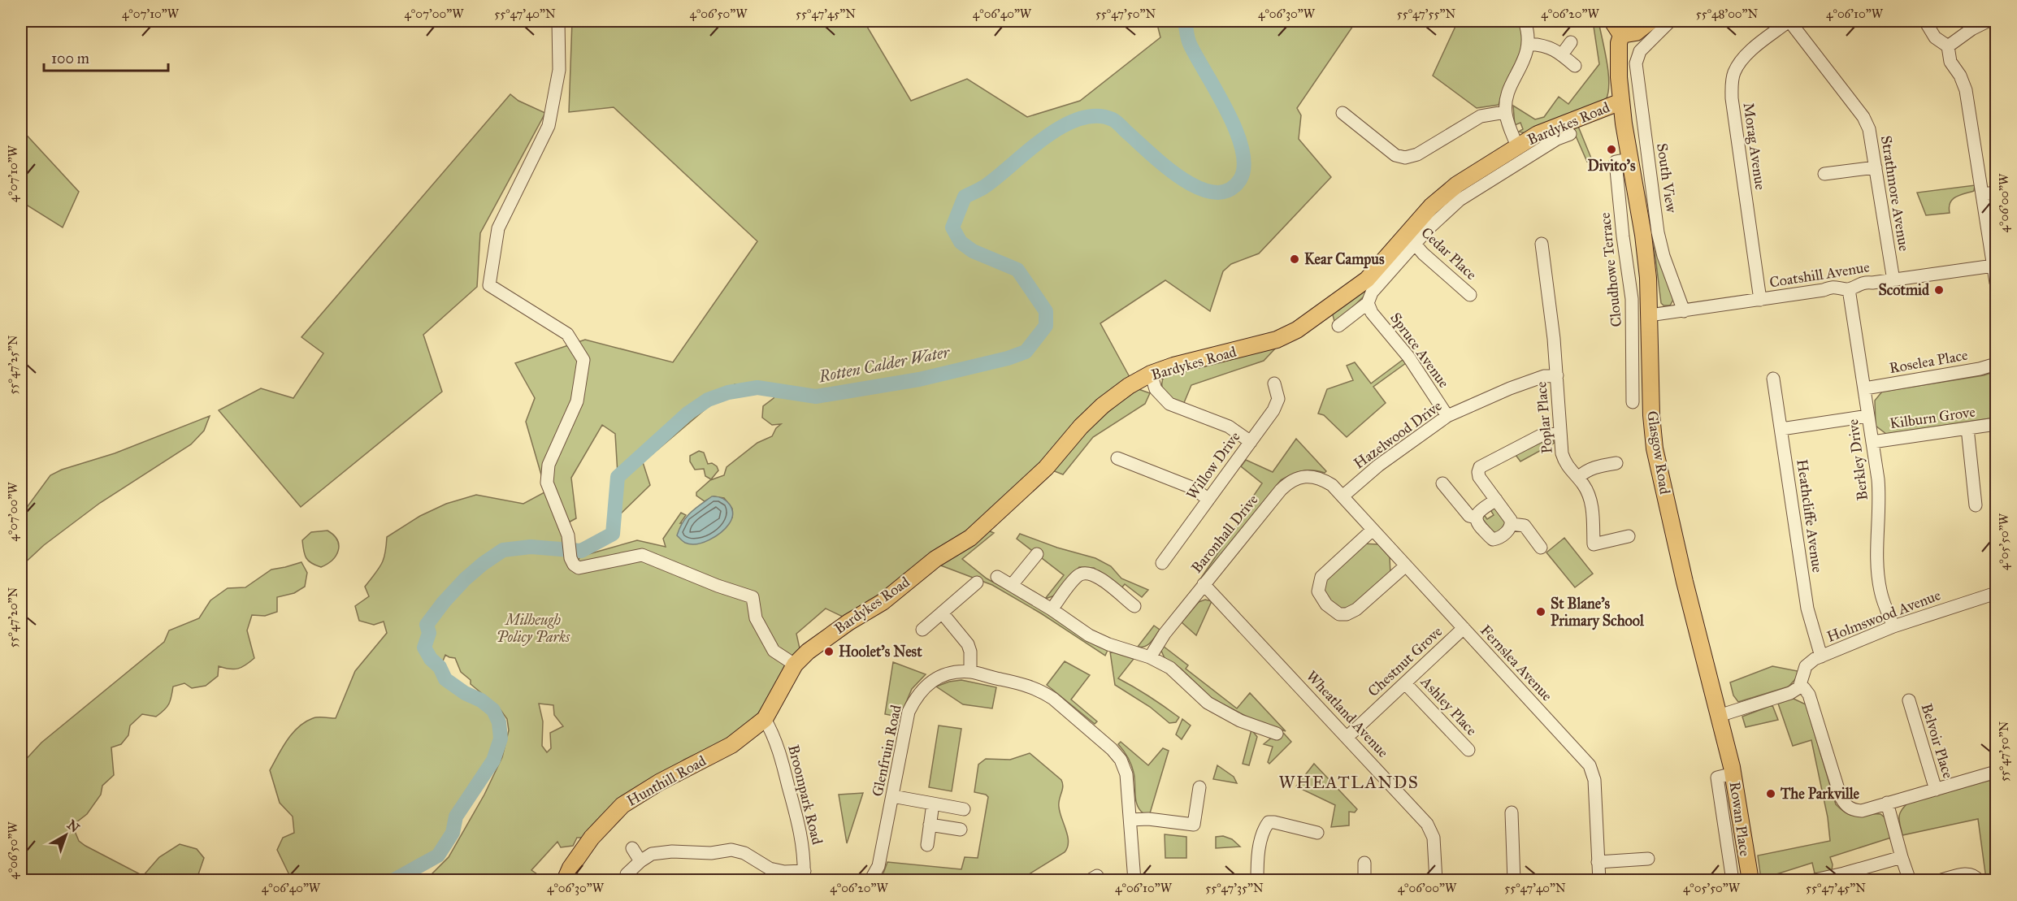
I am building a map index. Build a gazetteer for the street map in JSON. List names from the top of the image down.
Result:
{
  "streets": {
    "main road": ["Bardykes Road", "Glasgow Road", "Hunthill Road"],
    "street": [
      "Morag Avenue",
      "South View",
      "Strathmore Avenue",
      "Cedar Place",
      "Cloudhowe Terrace",
      "Coatshill Avenue",
      "Spruce Avenue",
      "Roselea Place",
      "Poplar Place",
      "Kilburn Grove",
      "Hazelwood Drive",
      "Berkley Drive",
      "Willow Drive",
      "Heathcliffe Avenue",
      "Baronhall Drive",
      "Holmswood Avenue",
      "Chestnut Grove",
      "Fernslea Avenue",
      "Ashley Place",
      "Wheatland Avenue",
      "Belvoir Place",
      "Glenfruin Road",
      "Broompark Road",
      "Rowan Place"
    ]
  },
  "crossings": [
    ["Bardykes Road", "Cedar Place"],
    ["Bardykes Road", "Glasgow Road"],
    ["Bardykes Road", "Hunthill Road"],
    ["Bardykes Road", "Broompark Road"],
    ["Morag Avenue", "Strathmore Avenue"],
    ["Morag Avenue", "Coatshill Avenue"],
    ["South View", "Coatshill Avenue"],
    ["Strathmore Avenue", "Coatshill Avenue"],
    ["Cloudhowe Terrace", "Glasgow Road"],
    ["Coatshill Avenue", "Glasgow Road"],
    ["Coatshill Avenue", "Berkley Drive"],
    ["Spruce Avenue", "Hazelwood Drive"],
    ["Roselea Place", "Berkley Drive"],
    ["Poplar Place", "Hazelwood Drive"],
    ["Kilburn Grove", "Berkley Drive"],
    ["Hazelwood Drive", "Baronhall Drive"],
    ["Hazelwood Drive", "Fernslea Avenue"],
    ["Glasgow Road", "Rowan Place"],
    ["Berkley Drive", "Holmswood Avenue"],
    ["Heathcliffe Avenue", "Holmswood Avenue"],
    ["Baronhall Drive", "Fernslea Avenue"],
    ["Baronhall Drive", "Wheatland Avenue"],
    ["Chestnut Grove", "Fernslea Avenue"],
    ["Chestnut Grove", "Ashley Place"],
    ["Chestnut Grove", "Wheatland Avenue"],
    ["Hunthill Road", "Broompark Road"]
  ],
  "districts": ["WHEATLANDS"],
  "water": ["Rotten Calder Water"],
  "parks": ["Milheugh Policy Parks"],
  "places": [
    "Divito's",
    "Kear Campus",
    "Scotmid",
    "St Blane's Primary School",
    "Hoolet's Nest",
    "The Parkville"
  ],
  "scale_bar": "100 m",
  "north": "top right",
  "coordinates": [
    "4°07'10\"W",
    "4°07'00\"W",
    "55°47'40\"N",
    "4°06'50\"W",
    "55°47'45\"N",
    "4°06'40\"W",
    "55°47'50\"N",
    "4°06'30\"W",
    "55°47'55\"N",
    "4°06'20\"W",
    "55°48'00\"N",
    "4°06'10\"W",
    "4°06'00\"W",
    "55°47'25\"N",
    "4°05'50\"W",
    "55°47'20\"N",
    "55°47'35\"N"
  ]
}
